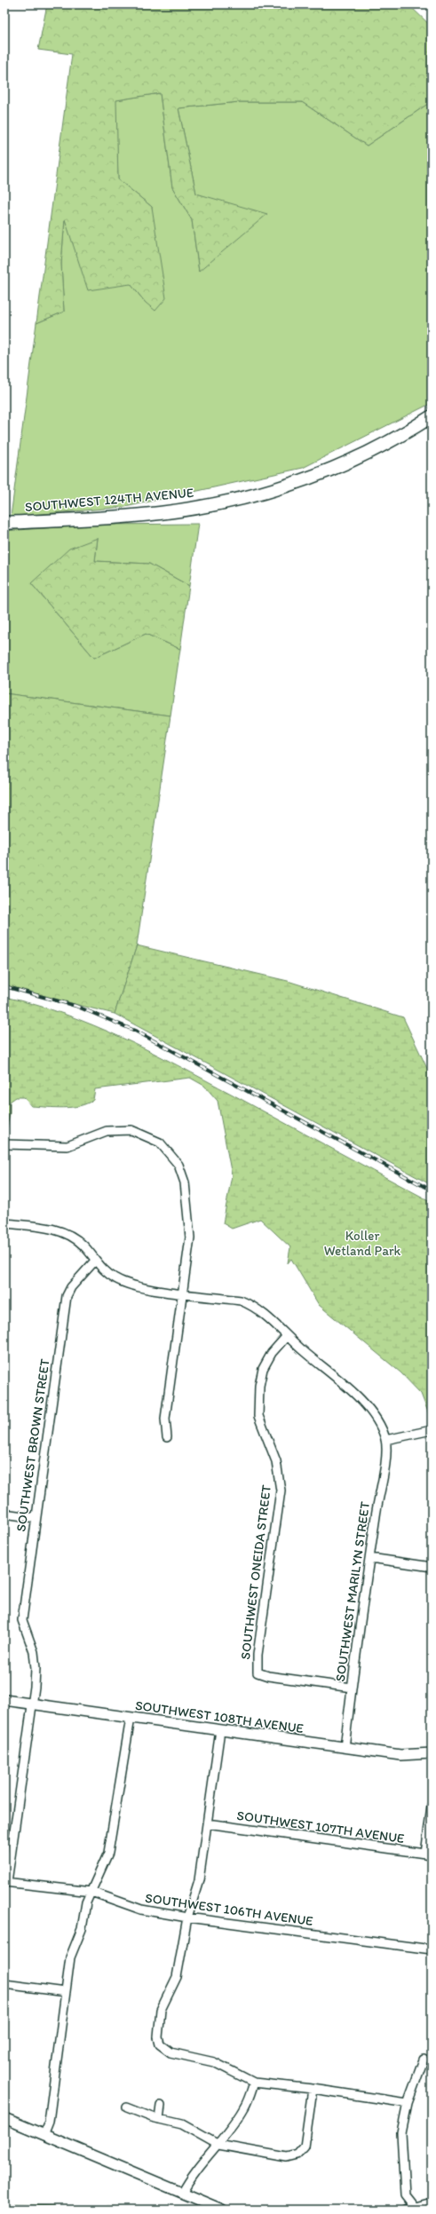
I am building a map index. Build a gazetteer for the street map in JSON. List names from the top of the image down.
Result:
{
  "streets": {
    "main road": ["SOUTHWEST 124TH AVENUE"],
    "street": [
      "SOUTHWEST BROWN STREET",
      "SOUTHWEST ONEIDA STREET",
      "SOUTHWEST MARILYN STREET",
      "SOUTHWEST 108TH AVENUE",
      "SOUTHWEST 107TH AVENUE",
      "SOUTHWEST 106TH AVENUE"
    ]
  },
  "crossings": [
    ["SOUTHWEST BROWN STREET", "SOUTHWEST 108TH AVENUE"],
    ["SOUTHWEST BROWN STREET", "SOUTHWEST 106TH AVENUE"],
    ["SOUTHWEST ONEIDA STREET", "SOUTHWEST MARILYN STREET"],
    ["SOUTHWEST MARILYN STREET", "SOUTHWEST 108TH AVENUE"]
  ],
  "parks": ["Koller Wetland Park"]
}
